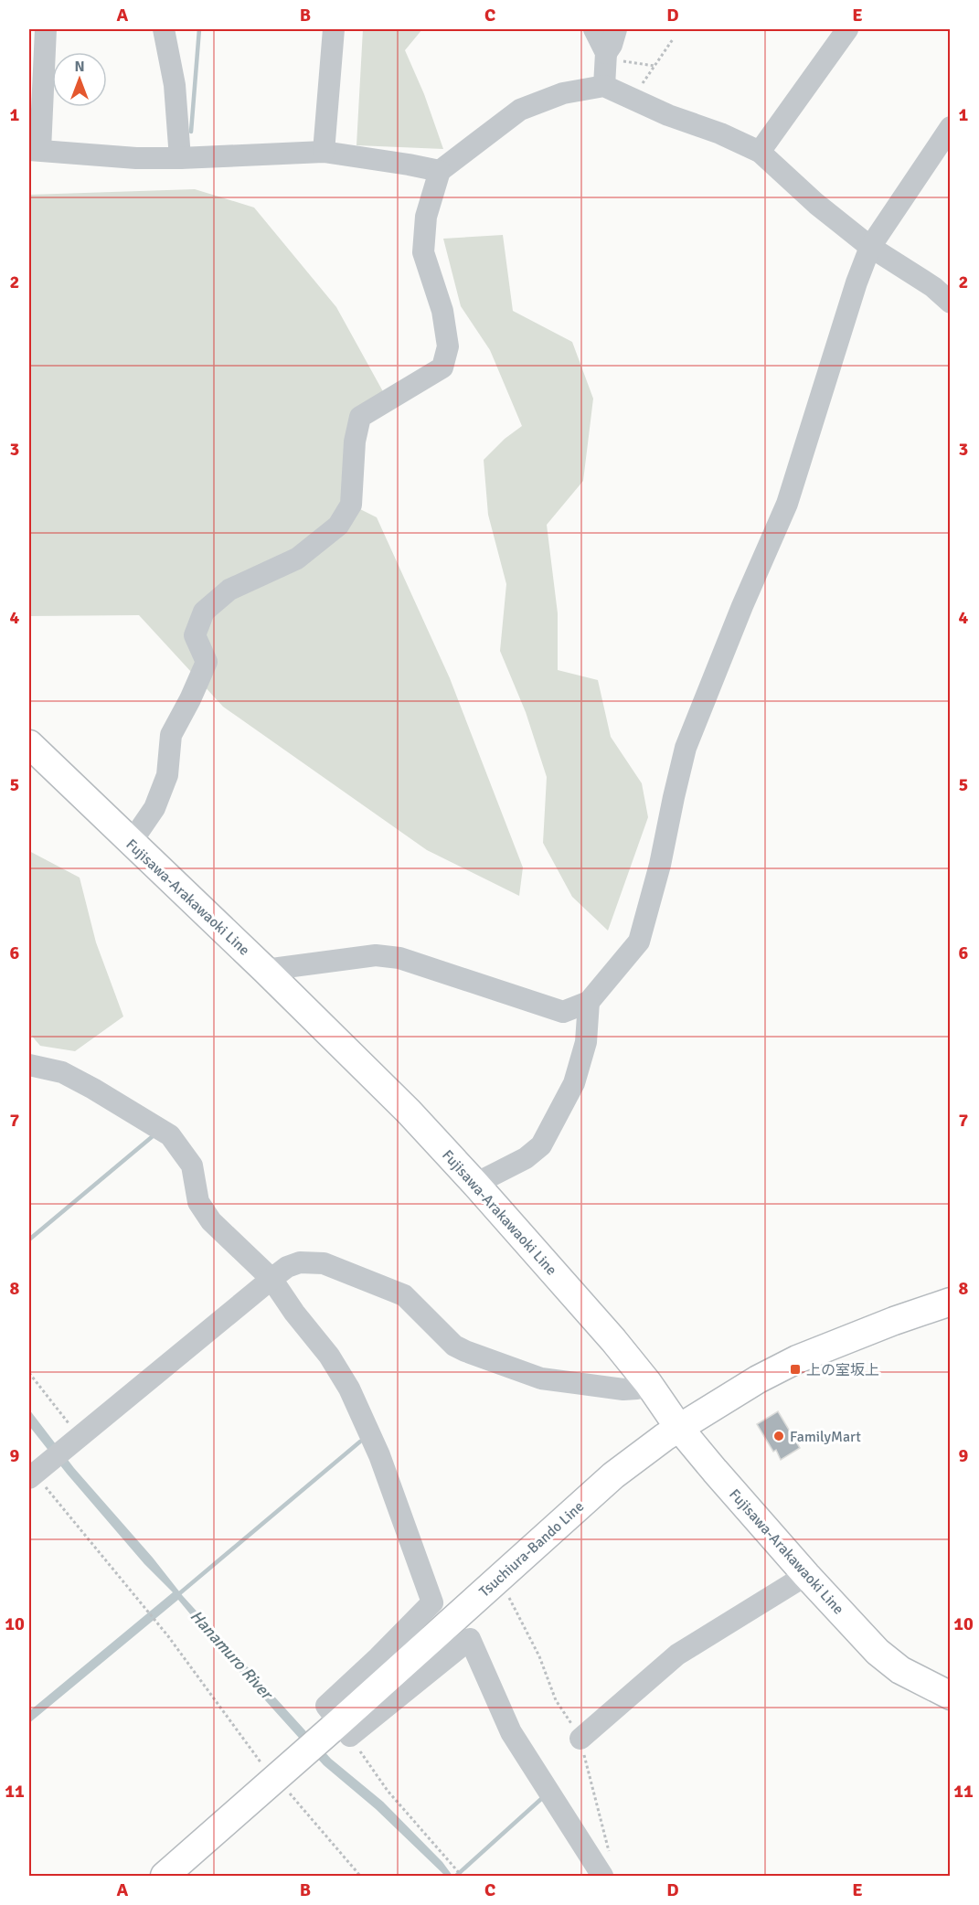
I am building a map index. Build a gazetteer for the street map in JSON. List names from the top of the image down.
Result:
{
  "streets": {
    "main road": ["Fujisawa-Arakawaoki Line", "Tsuchiura-Bando Line"]
  },
  "crossings": [
    ["Fujisawa-Arakawaoki Line", "Tsuchiura-Bando Line"]
  ],
  "water": ["Hanamuro River"],
  "places": {
    "transit": ["上の室坂上"],
    "other": ["FamilyMart"]
  },
  "north": "top",
  "grid": {
    "columns": [
      "A",
      "B",
      "C",
      "D",
      "E"
    ],
    "rows": [
      "1",
      "2",
      "3",
      "4",
      "5",
      "6",
      "7",
      "8",
      "9",
      "10",
      "11"
    ]
  }
}
